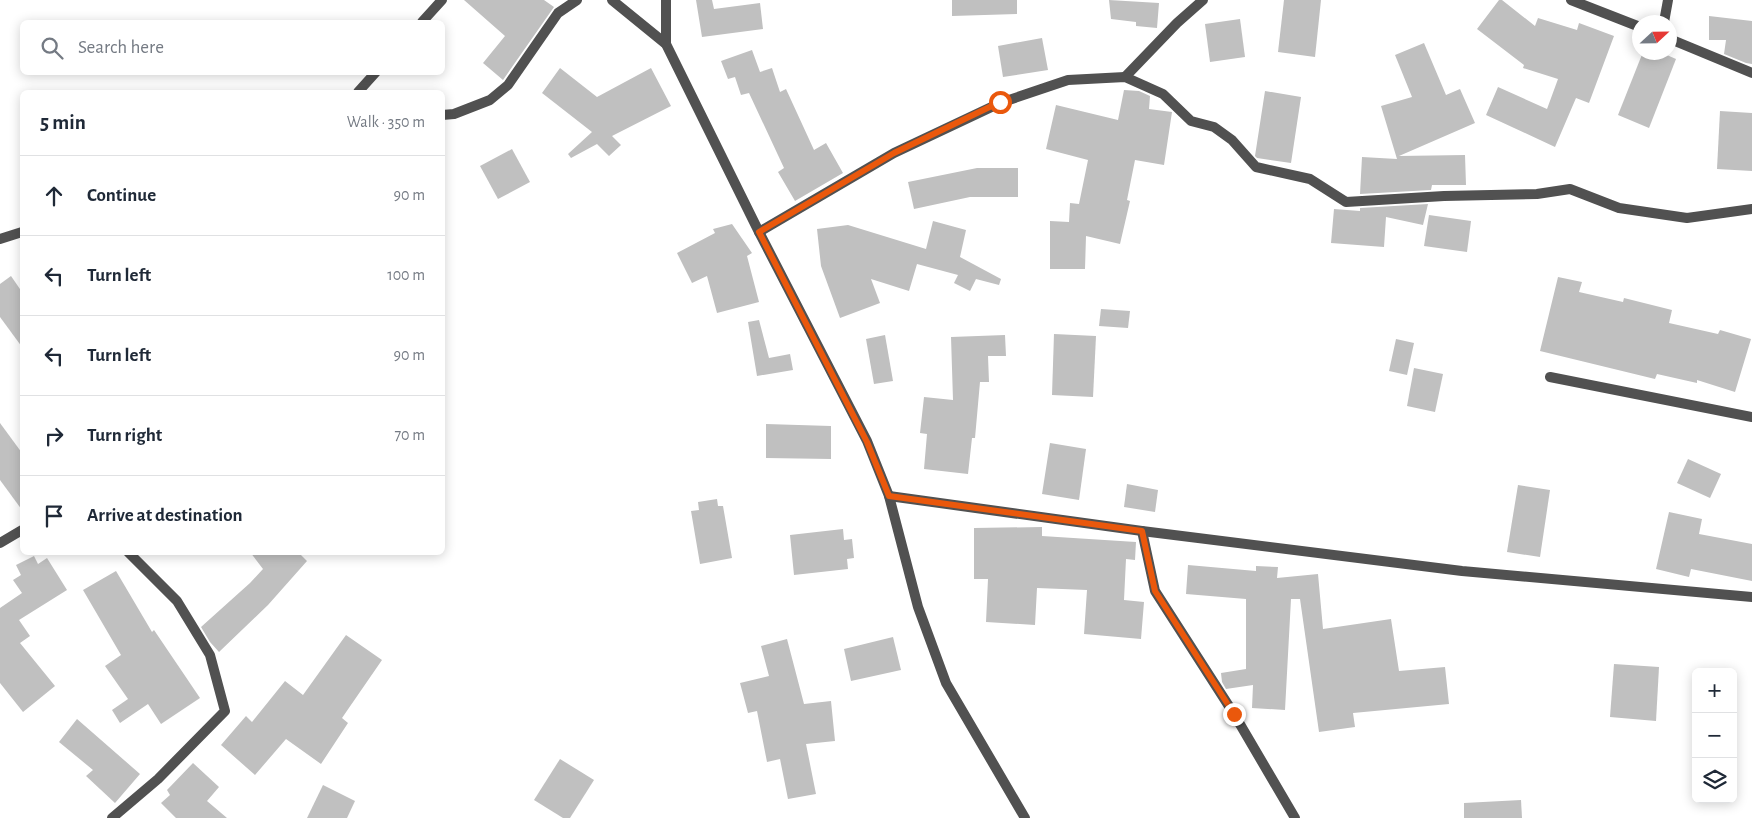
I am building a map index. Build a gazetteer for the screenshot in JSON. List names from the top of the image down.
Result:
{
  "north": "right",
  "page": {
    "search": "Search here",
    "heading": ["5 min", "Walk · 350 m"],
    "list": [
      ["Continue", "90 m"],
      ["Turn left", "100 m"],
      ["Turn left", "90 m"],
      ["Turn right", "70 m"],
      "Arrive at destination"
    ],
    "map_buttons": ["+", "−"]
  }
}
